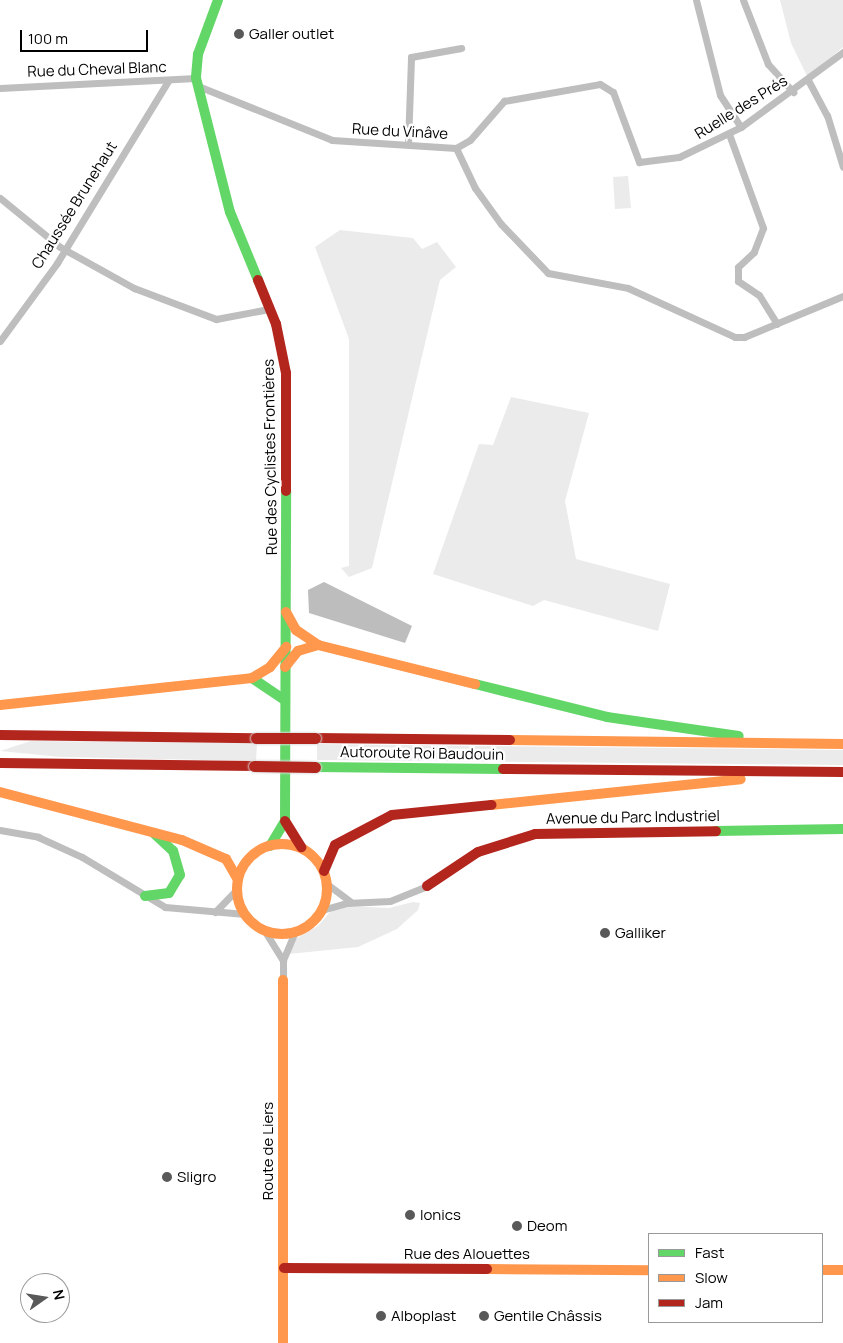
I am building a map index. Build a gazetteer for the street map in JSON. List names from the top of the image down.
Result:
{
  "streets": {
    "main road": [
      "Rue des Cyclistes Frontières",
      "Autoroute Roi Baudouin",
      "Avenue du Parc Industriel",
      "Route de Liers",
      "Rue des Alouettes"
    ],
    "street": [
      "Rue du Cheval Blanc",
      "Ruelle des Prés",
      "Rue du Vinâve",
      "Chaussée Brunehaut"
    ]
  },
  "crossings": [
    ["Rue du Cheval Blanc", "Rue du Vinâve"],
    ["Rue du Cheval Blanc", "Chaussée Brunehaut"],
    ["Rue du Cheval Blanc", "Rue des Cyclistes Frontières"],
    ["Ruelle des Prés", "Rue du Vinâve"],
    ["Rue du Vinâve", "Rue des Cyclistes Frontières"],
    ["Avenue du Parc Industriel", "Route de Liers"],
    ["Route de Liers", "Rue des Alouettes"]
  ],
  "places": [
    "Galler outlet",
    "Galliker",
    "Sligro",
    "Ionics",
    "Deom",
    "Alboplast",
    "Gentile Châssis"
  ],
  "legend": ["Fast", "Slow", "Jam"],
  "scale_bar": "100 m",
  "north": "right"
}
